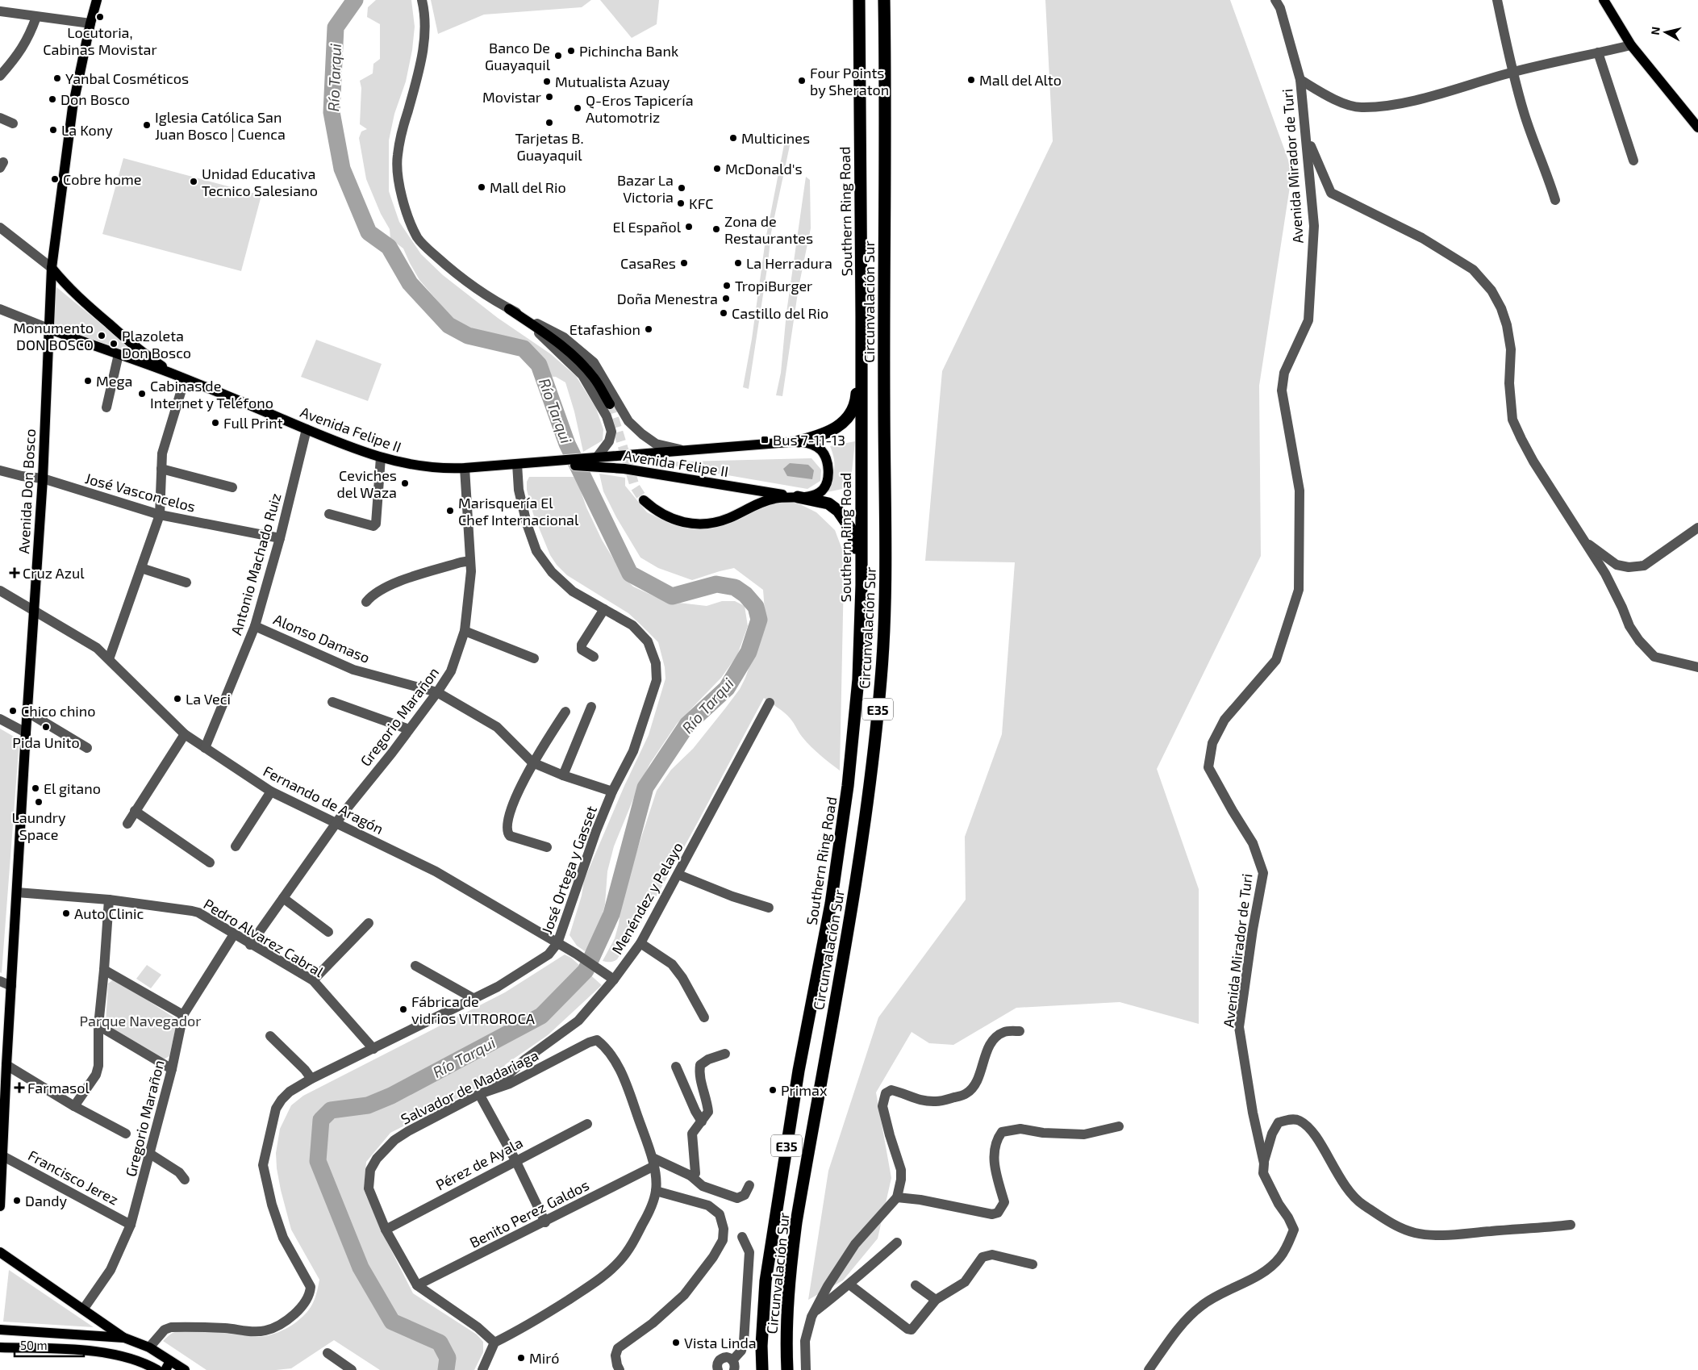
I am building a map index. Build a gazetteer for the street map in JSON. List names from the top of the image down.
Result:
{
  "streets": {
    "highway": ["Southern Ring Road", "Circunvalación Sur", "E35"],
    "main road": ["Avenida Felipe II", "Avenida Don Bosco", "José Ortega y Gasset"],
    "street": [
      "Avenida Mirador de Turi",
      "José Vasconcelos",
      "Antonio Machado Ruiz",
      "Alonso Damaso",
      "Gregorio Marañon",
      "Fernando de Aragón",
      "Menéndez y Pelayo",
      "Pedro Alvarez Cabral",
      "Salvador de Madariaga",
      "Pérez de Ayala",
      "Francisco Jerez",
      "Benito Perez Galdos"
    ]
  },
  "crossings": [
    ["Southern Ring Road", "Circunvalación Sur"],
    ["Avenida Felipe II", "Avenida Don Bosco"],
    ["Avenida Felipe II", "Antonio Machado Ruiz"],
    ["Avenida Felipe II", "Gregorio Marañon"],
    ["Avenida Felipe II", "José Ortega y Gasset"],
    ["Avenida Don Bosco", "José Vasconcelos"],
    ["Avenida Don Bosco", "Fernando de Aragón"],
    ["Avenida Don Bosco", "Pedro Alvarez Cabral"],
    ["Avenida Don Bosco", "Francisco Jerez"],
    ["José Vasconcelos", "Antonio Machado Ruiz"],
    ["Antonio Machado Ruiz", "Alonso Damaso"],
    ["Antonio Machado Ruiz", "Fernando de Aragón"],
    ["Alonso Damaso", "Gregorio Marañon"],
    ["Alonso Damaso", "José Ortega y Gasset"],
    ["Gregorio Marañon", "Fernando de Aragón"],
    ["Gregorio Marañon", "Pedro Alvarez Cabral"],
    ["Gregorio Marañon", "Francisco Jerez"],
    ["Fernando de Aragón", "José Ortega y Gasset"],
    ["Fernando de Aragón", "Menéndez y Pelayo"],
    ["José Ortega y Gasset", "Pedro Alvarez Cabral"],
    ["Menéndez y Pelayo", "Salvador de Madariaga"],
    ["Salvador de Madariaga", "Pérez de Ayala"],
    ["Salvador de Madariaga", "Benito Perez Galdos"]
  ],
  "water": ["Río Tarqui"],
  "parks": ["Parque Navegador"],
  "places": {
    "other": [
      "Locutoria, Cabinas Movistar",
      "Pichincha Bank",
      "Banco De Guayaquil",
      "Yanbal Cosméticos",
      "Mall del Alto",
      "Four Points by Sheraton",
      "Mutualista Azuay",
      "Movistar",
      "Don Bosco",
      "Q-Eros Tapicería Automotriz",
      "Tarjetas B. Guayaquil",
      "Iglesia Católica San Juan Bosco | Cuenca",
      "La Kony",
      "Multicines",
      "McDonald's",
      "Cobre home",
      "Unidad Educativa Tecnico Salesiano",
      "Mall del Rio",
      "Bazar La Victoria",
      "KFC",
      "El Español",
      "Zona de Restaurantes",
      "CasaRes",
      "La Herradura",
      "TropiBurger",
      "Doña Menestra",
      "Castillo del Rio",
      "Etafashion",
      "Monumento DON BOSCO",
      "Plazoleta Don Bosco",
      "Mega",
      "Cabinas de Internet y Teléfono",
      "Full Print",
      "Ceviches del Waza",
      "Marisquería El Chef Internacional",
      "La Veci",
      "Chico chino",
      "Pida Unito",
      "El gitano",
      "Laundry Space",
      "Auto Clinic",
      "Fábrica de vidrios VITROROCA",
      "Primax",
      "Dandy",
      "Vista Linda",
      "Miró"
    ],
    "transit": ["Bus 7-11-13"],
    "health": ["Cruz Azul", "Farmasol"]
  },
  "scale_bar": "50 m",
  "north": "left"
}
